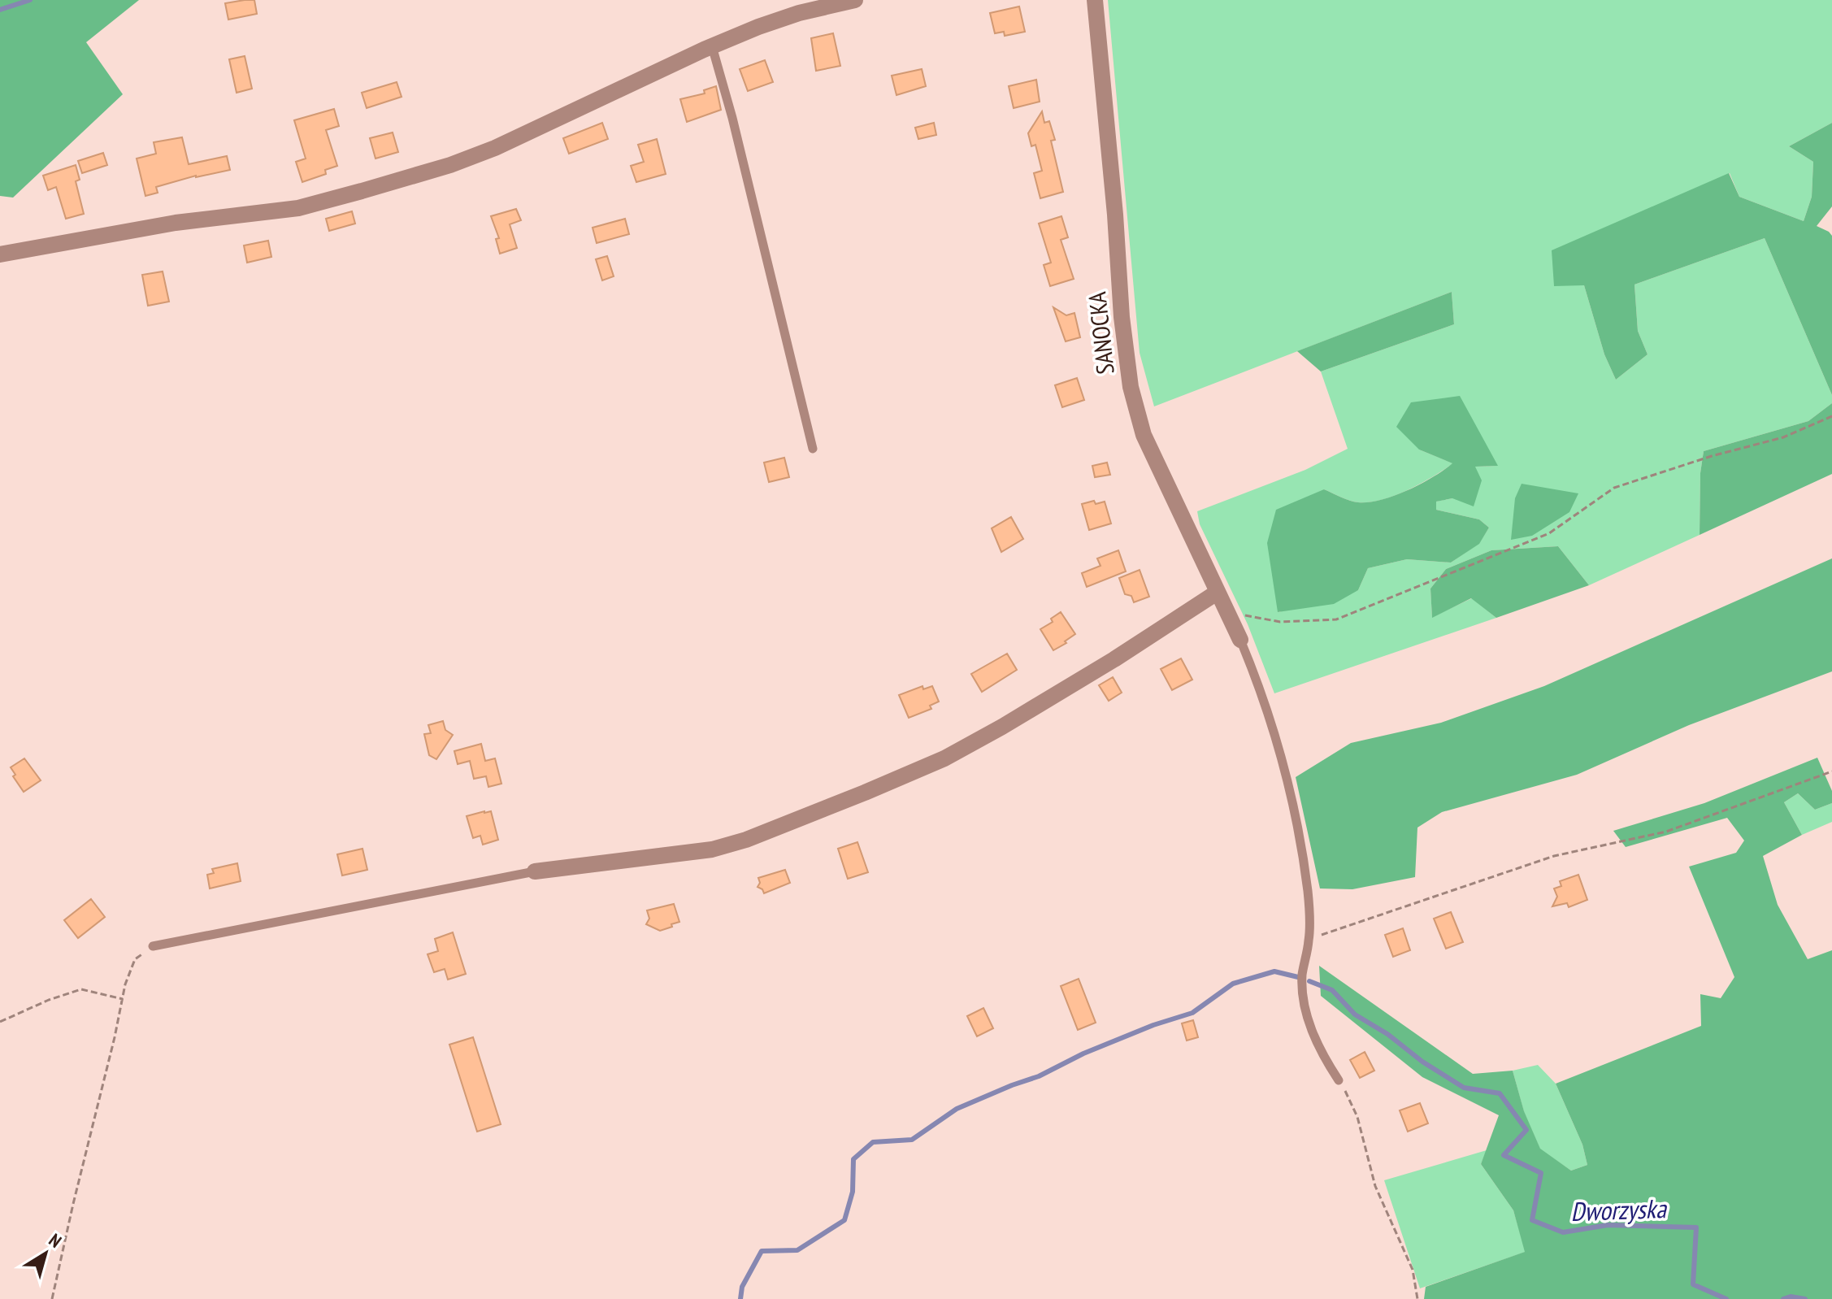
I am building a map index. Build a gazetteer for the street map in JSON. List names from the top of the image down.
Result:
{
  "streets": {
    "street": ["SANOCKA"]
  },
  "water": ["Dworzyska"],
  "north": "top right"
}
